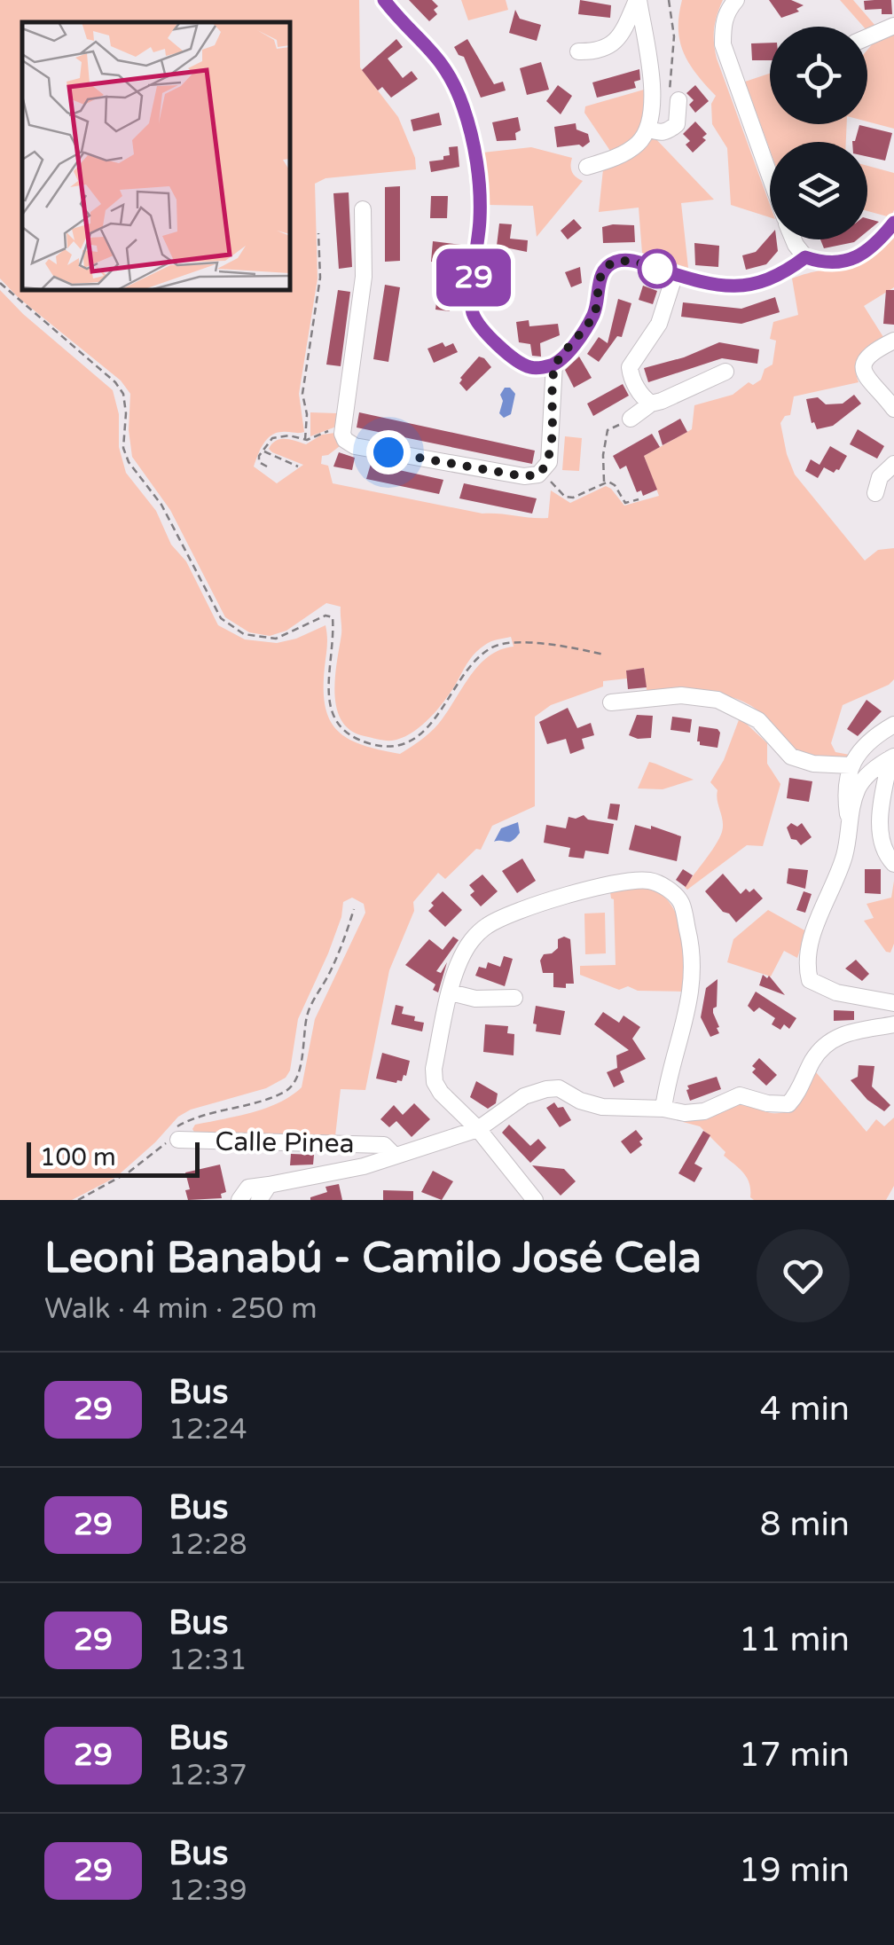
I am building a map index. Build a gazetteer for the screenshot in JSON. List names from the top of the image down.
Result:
{
  "streets": {
    "street": ["Calle Pinea"]
  },
  "lines": ["bus line 29"],
  "scale_bar": "100 m",
  "page": {
    "on_map": "29",
    "scale": "100 m",
    "heading": ["Leoni Banabú - Camilo José Cela", "Walk · 4 min · 250 m"],
    "list": [
      {
        "mark": "29",
        "name": "Bus",
        "note": "12:24",
        "value": "4 min"
      },
      {
        "mark": "29",
        "name": "Bus",
        "note": "12:28",
        "value": "8 min"
      },
      {
        "mark": "29",
        "name": "Bus",
        "note": "12:31",
        "value": "11 min"
      },
      {
        "mark": "29",
        "name": "Bus",
        "note": "12:37",
        "value": "17 min"
      },
      {
        "mark": "29",
        "name": "Bus",
        "note": "12:39",
        "value": "19 min"
      }
    ]
  }
}
